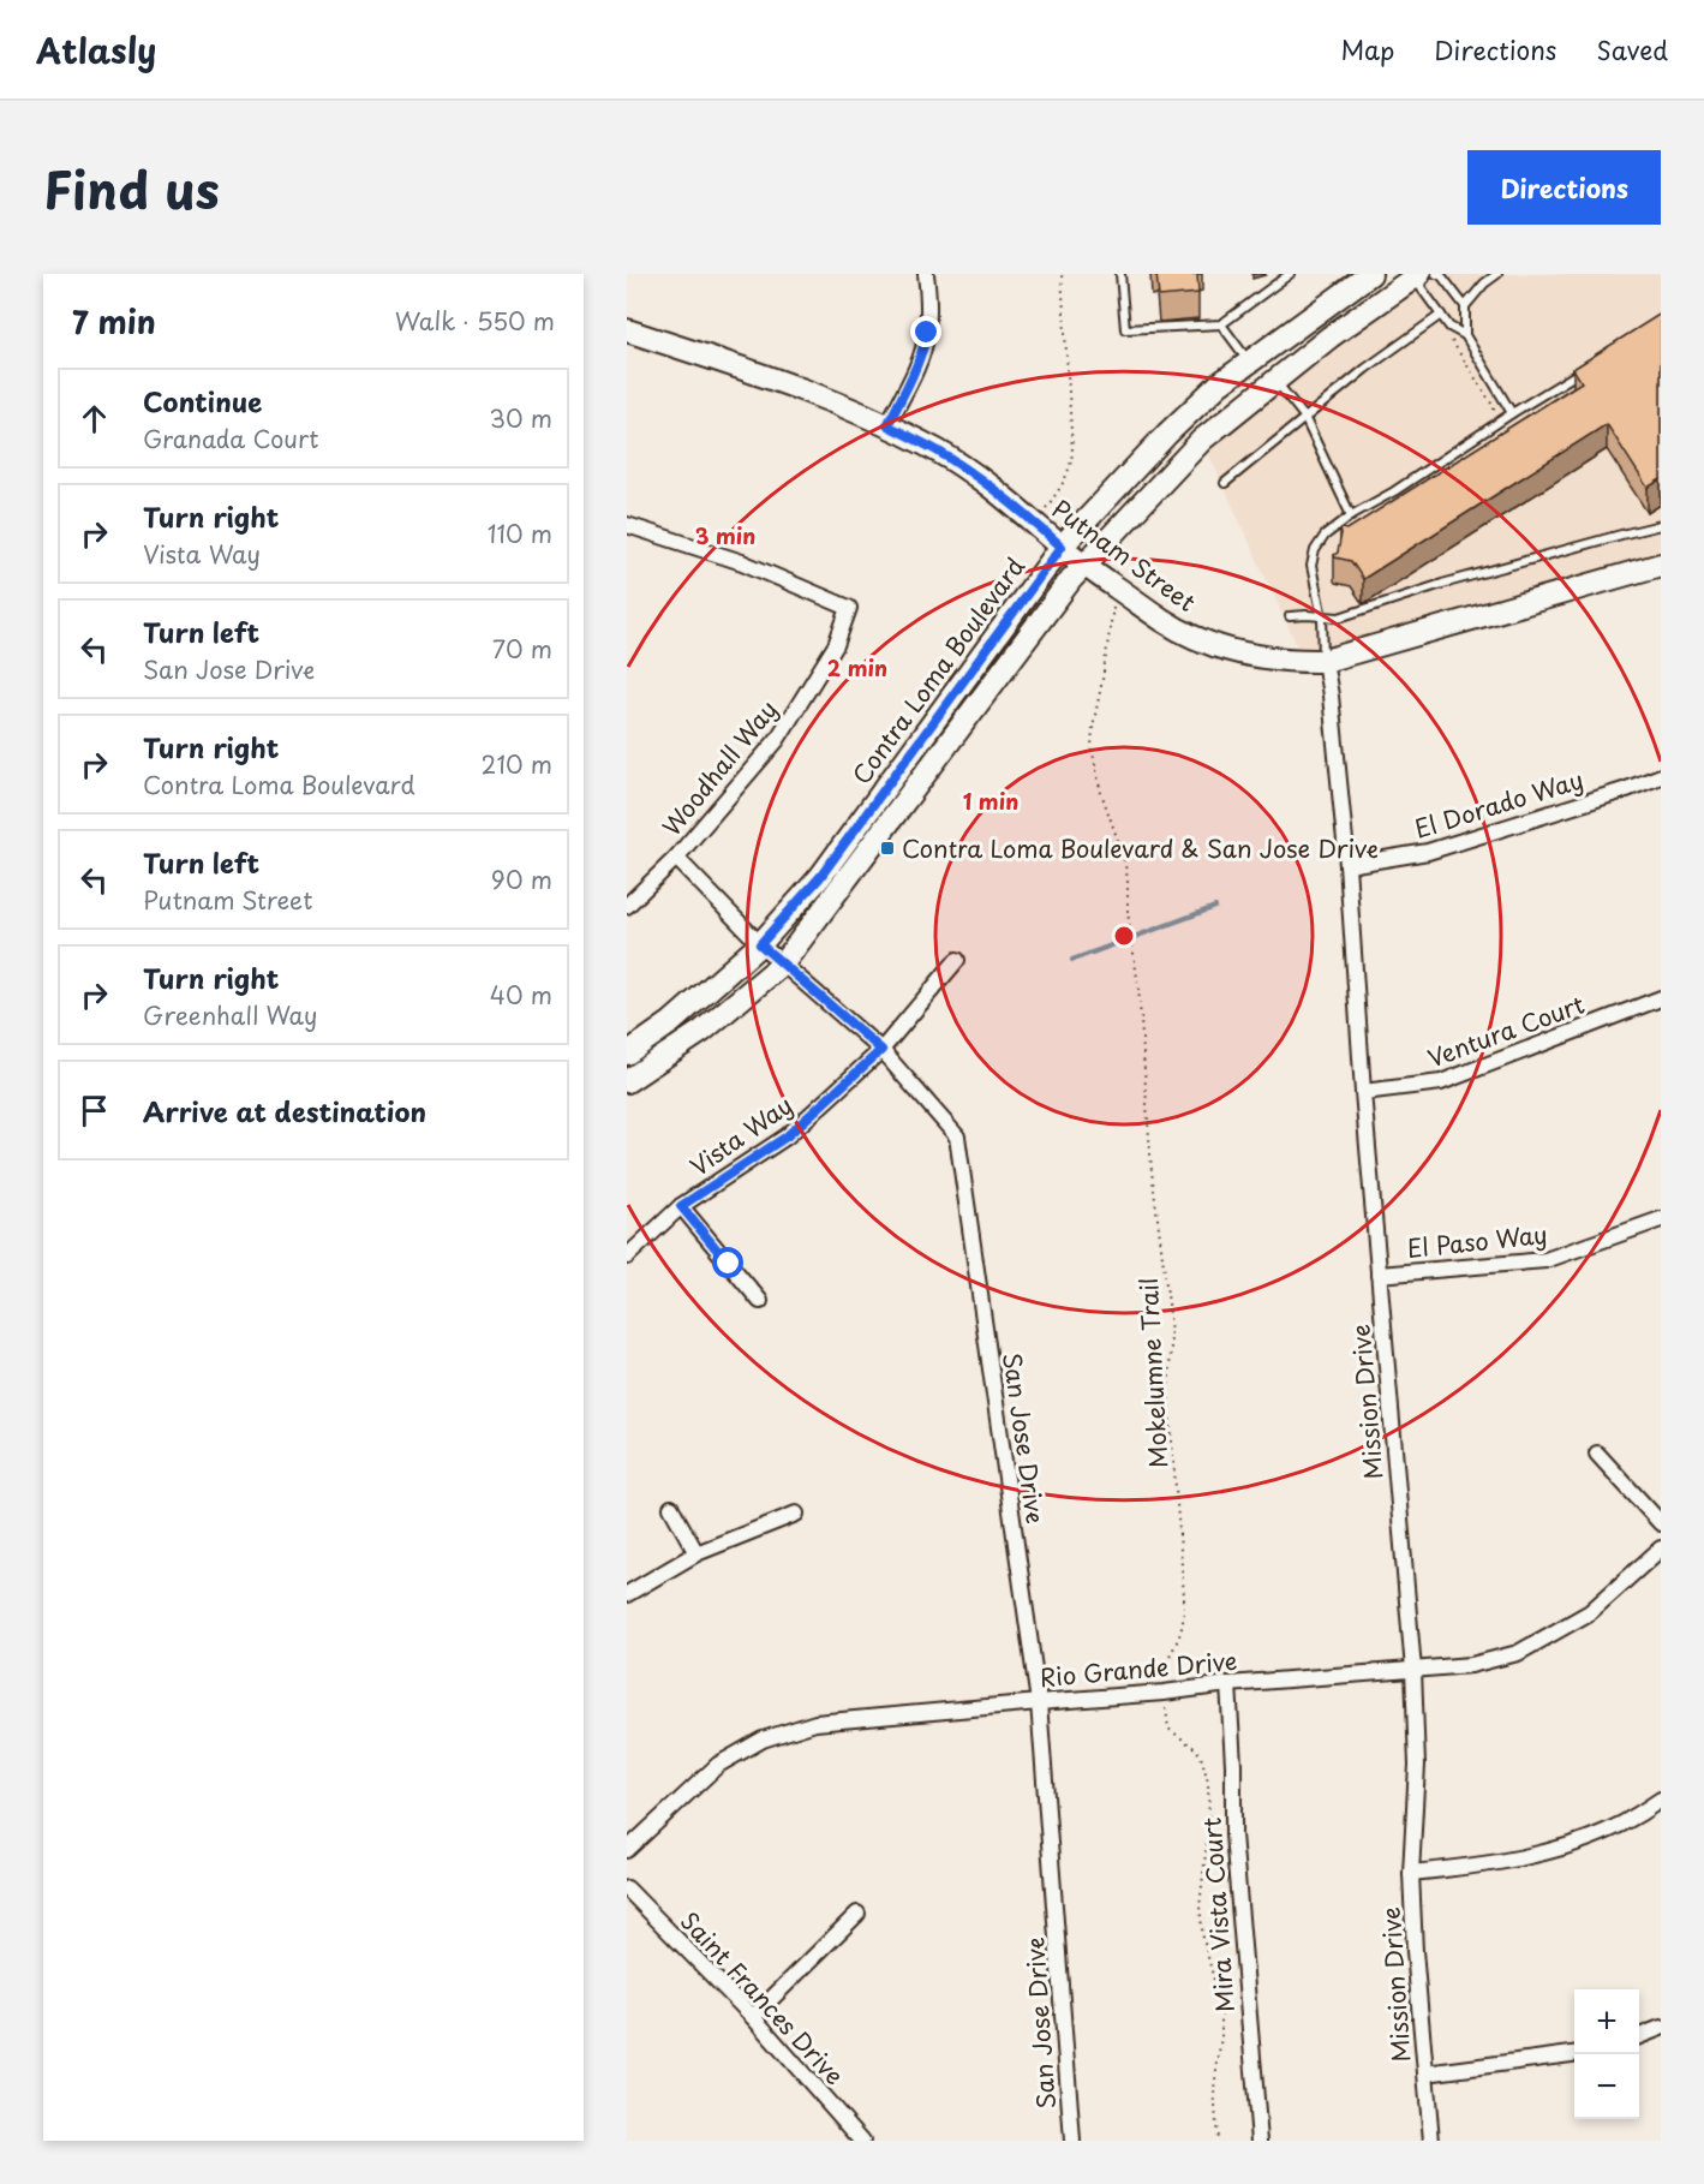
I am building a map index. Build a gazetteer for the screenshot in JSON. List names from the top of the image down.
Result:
{
  "streets": {
    "main road": ["Putnam Street", "Contra Loma Boulevard"],
    "street": [
      "Woodhall Way",
      "El Dorado Way",
      "Ventura Court",
      "Vista Way",
      "El Paso Way",
      "Mission Drive",
      "San Jose Drive",
      "Rio Grande Drive",
      "Mira Vista Court",
      "Saint Frances Drive"
    ],
    "path": ["Mokelumne Trail"]
  },
  "crossings": [
    ["Putnam Street", "Contra Loma Boulevard"],
    ["Putnam Street", "Mokelumne Trail"],
    ["Putnam Street", "Mission Drive"],
    ["Contra Loma Boulevard", "San Jose Drive"],
    ["Woodhall Way", "San Jose Drive"],
    ["El Dorado Way", "Mission Drive"],
    ["Ventura Court", "Mission Drive"],
    ["Vista Way", "San Jose Drive"],
    ["El Paso Way", "Mission Drive"],
    ["Mokelumne Trail", "Rio Grande Drive"],
    ["Mission Drive", "Rio Grande Drive"],
    ["San Jose Drive", "Rio Grande Drive"],
    ["Rio Grande Drive", "Mira Vista Court"]
  ],
  "places": {
    "transit": ["Contra Loma Boulevard & San Jose Drive"]
  },
  "page": {
    "header": "Atlasly",
    "nav": ["Map", "Directions", "Saved"],
    "title": "Find us",
    "buttons": "Directions",
    "heading": ["7 min", "Walk · 550 m"],
    "list": [
      ["Continue", "Granada Court", "30 m"],
      ["Turn right", "Vista Way", "110 m"],
      ["Turn left", "San Jose Drive", "70 m"],
      ["Turn right", "Contra Loma Boulevard", "210 m"],
      ["Turn left", "Putnam Street", "90 m"],
      ["Turn right", "Greenhall Way", "40 m"],
      "Arrive at destination"
    ],
    "map_buttons": ["+", "−"]
  },
  "rings": ["3 min", "2 min", "1 min"]
}
